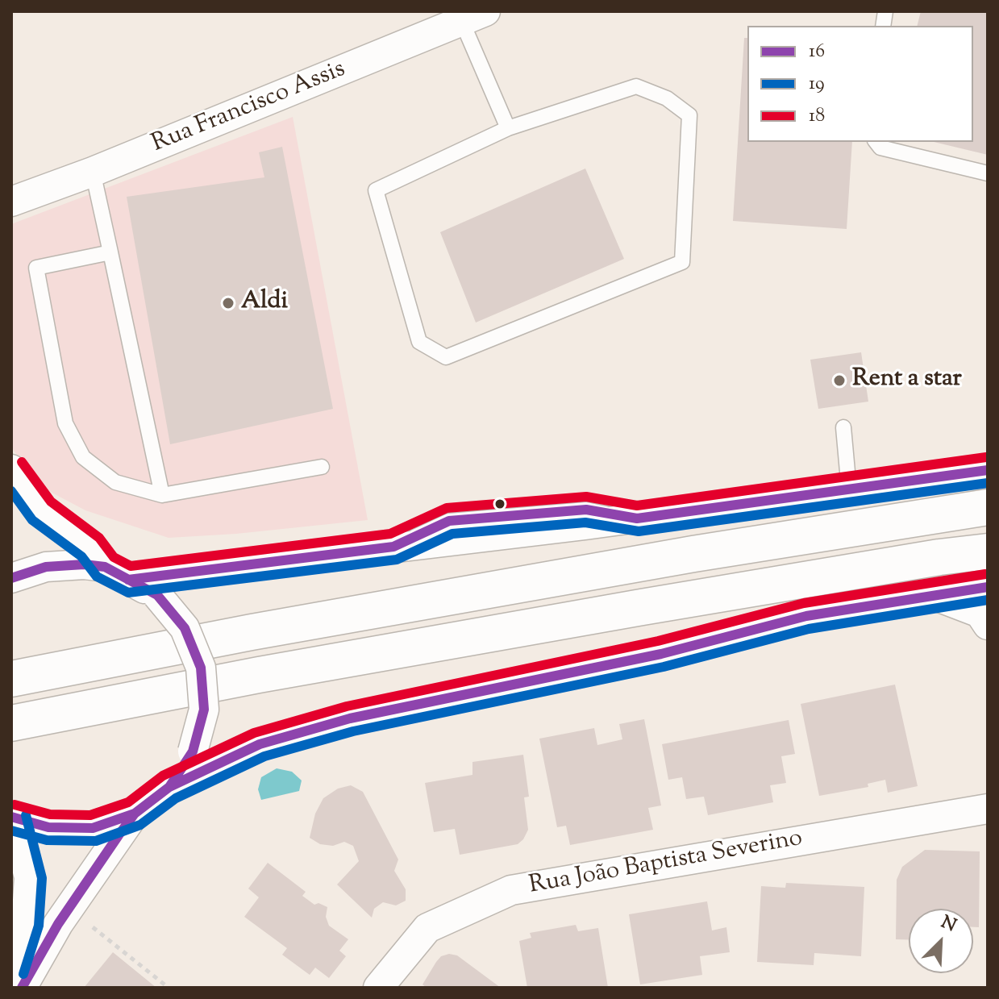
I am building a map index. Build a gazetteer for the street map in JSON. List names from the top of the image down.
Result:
{
  "streets": {
    "street": ["Rua Francisco Assis", "Rua João Baptista Severino"]
  },
  "places": ["Aldi", "Rent a star"],
  "lines": ["transit line 18", "transit line 16", "transit line 19"],
  "legend": ["16", "19", "18"],
  "north": "top right"
}
